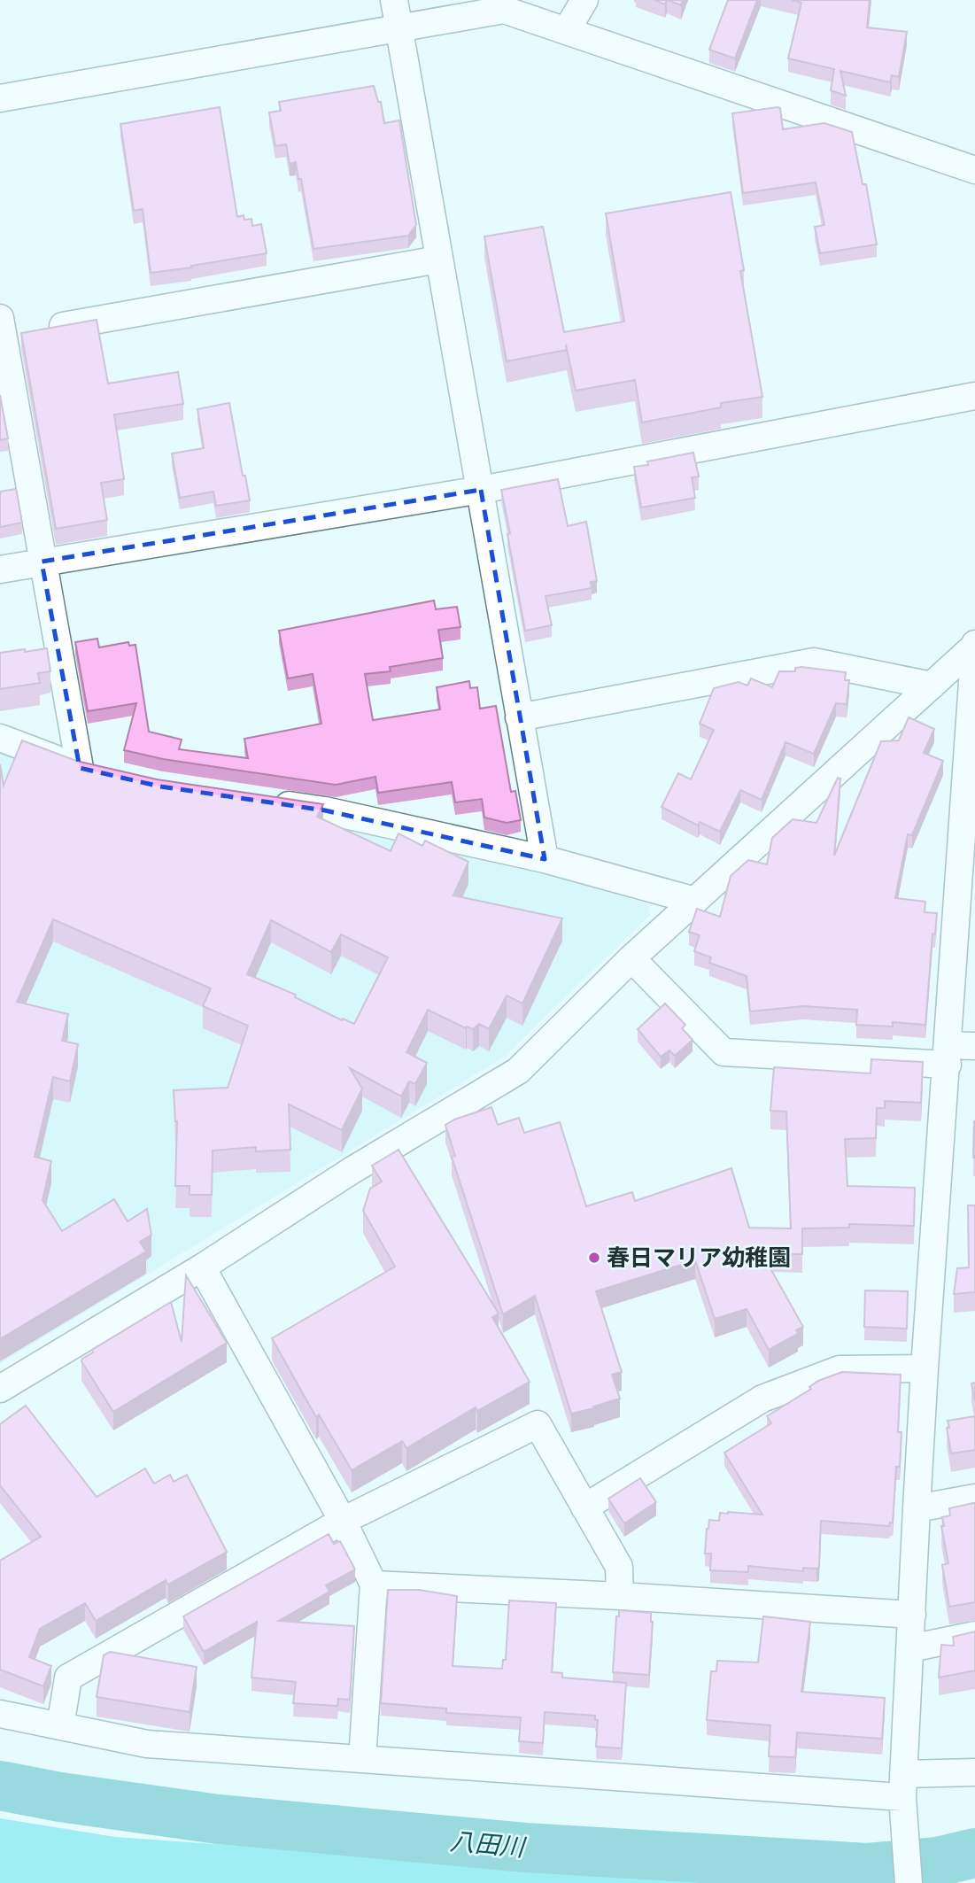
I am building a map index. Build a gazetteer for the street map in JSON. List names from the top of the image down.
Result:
{
  "water": ["八田川"],
  "places": ["春日マリア幼稚園"]
}
